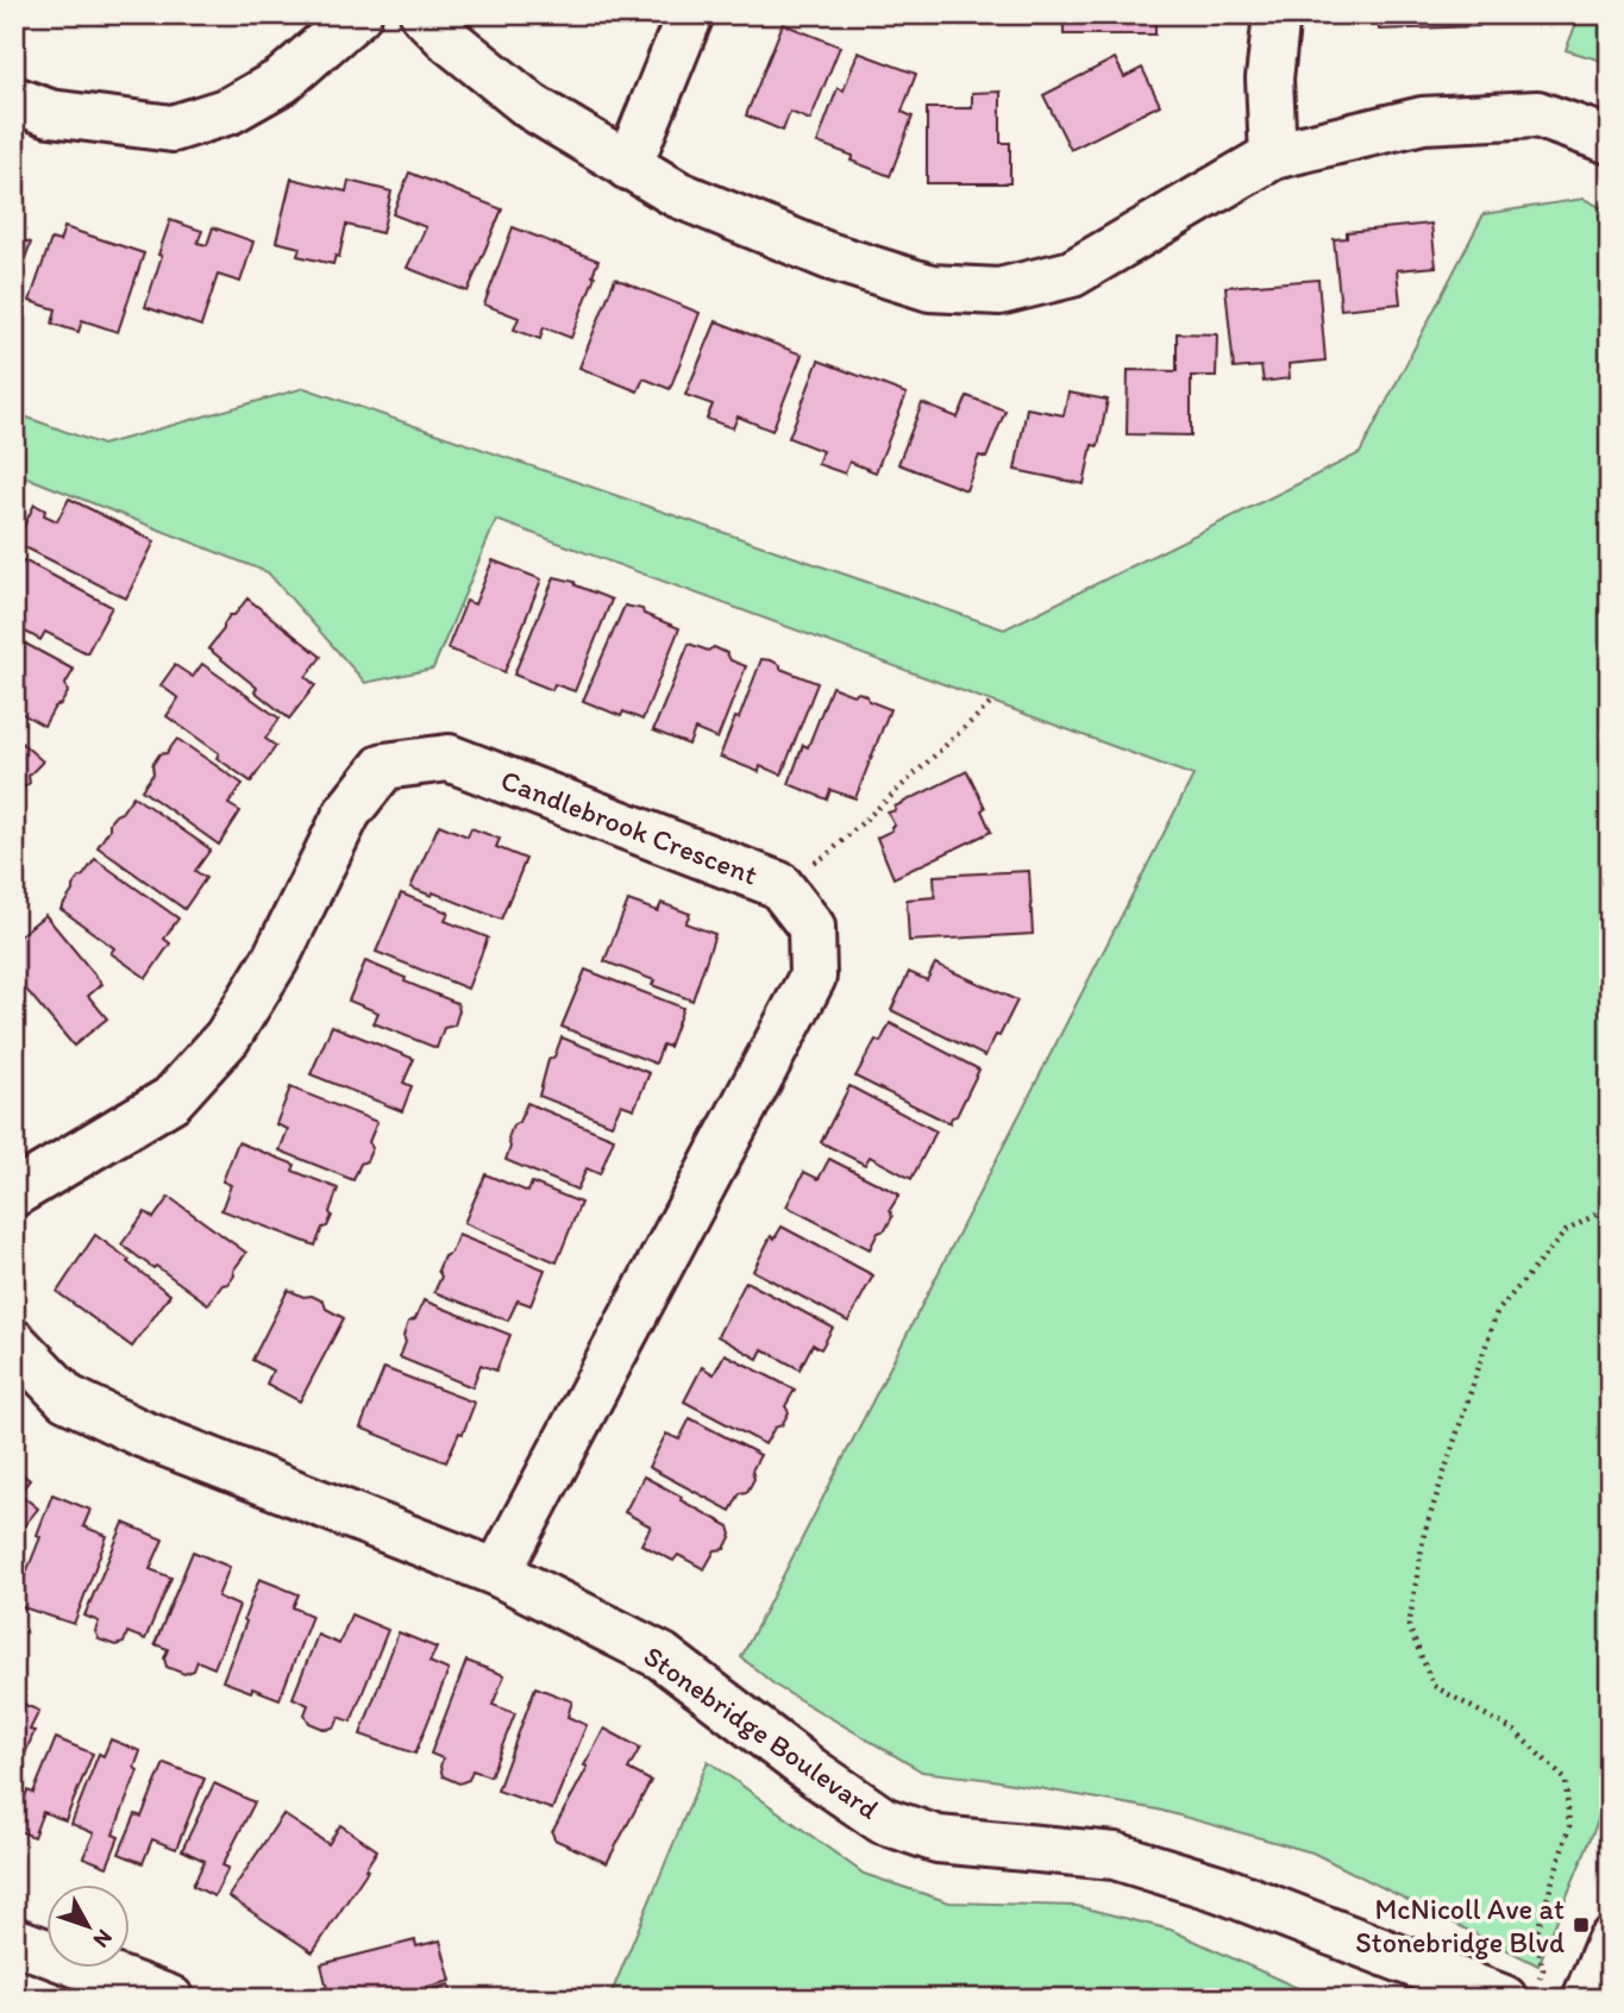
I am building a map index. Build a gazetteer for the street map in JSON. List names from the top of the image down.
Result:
{
  "streets": {
    "street": ["Candlebrook Crescent", "Stonebridge Boulevard"]
  },
  "crossings": [
    ["Candlebrook Crescent", "Stonebridge Boulevard"]
  ],
  "places": {
    "transit": ["McNicoll Ave at Stonebridge Blvd"]
  },
  "north": "bottom right"
}
